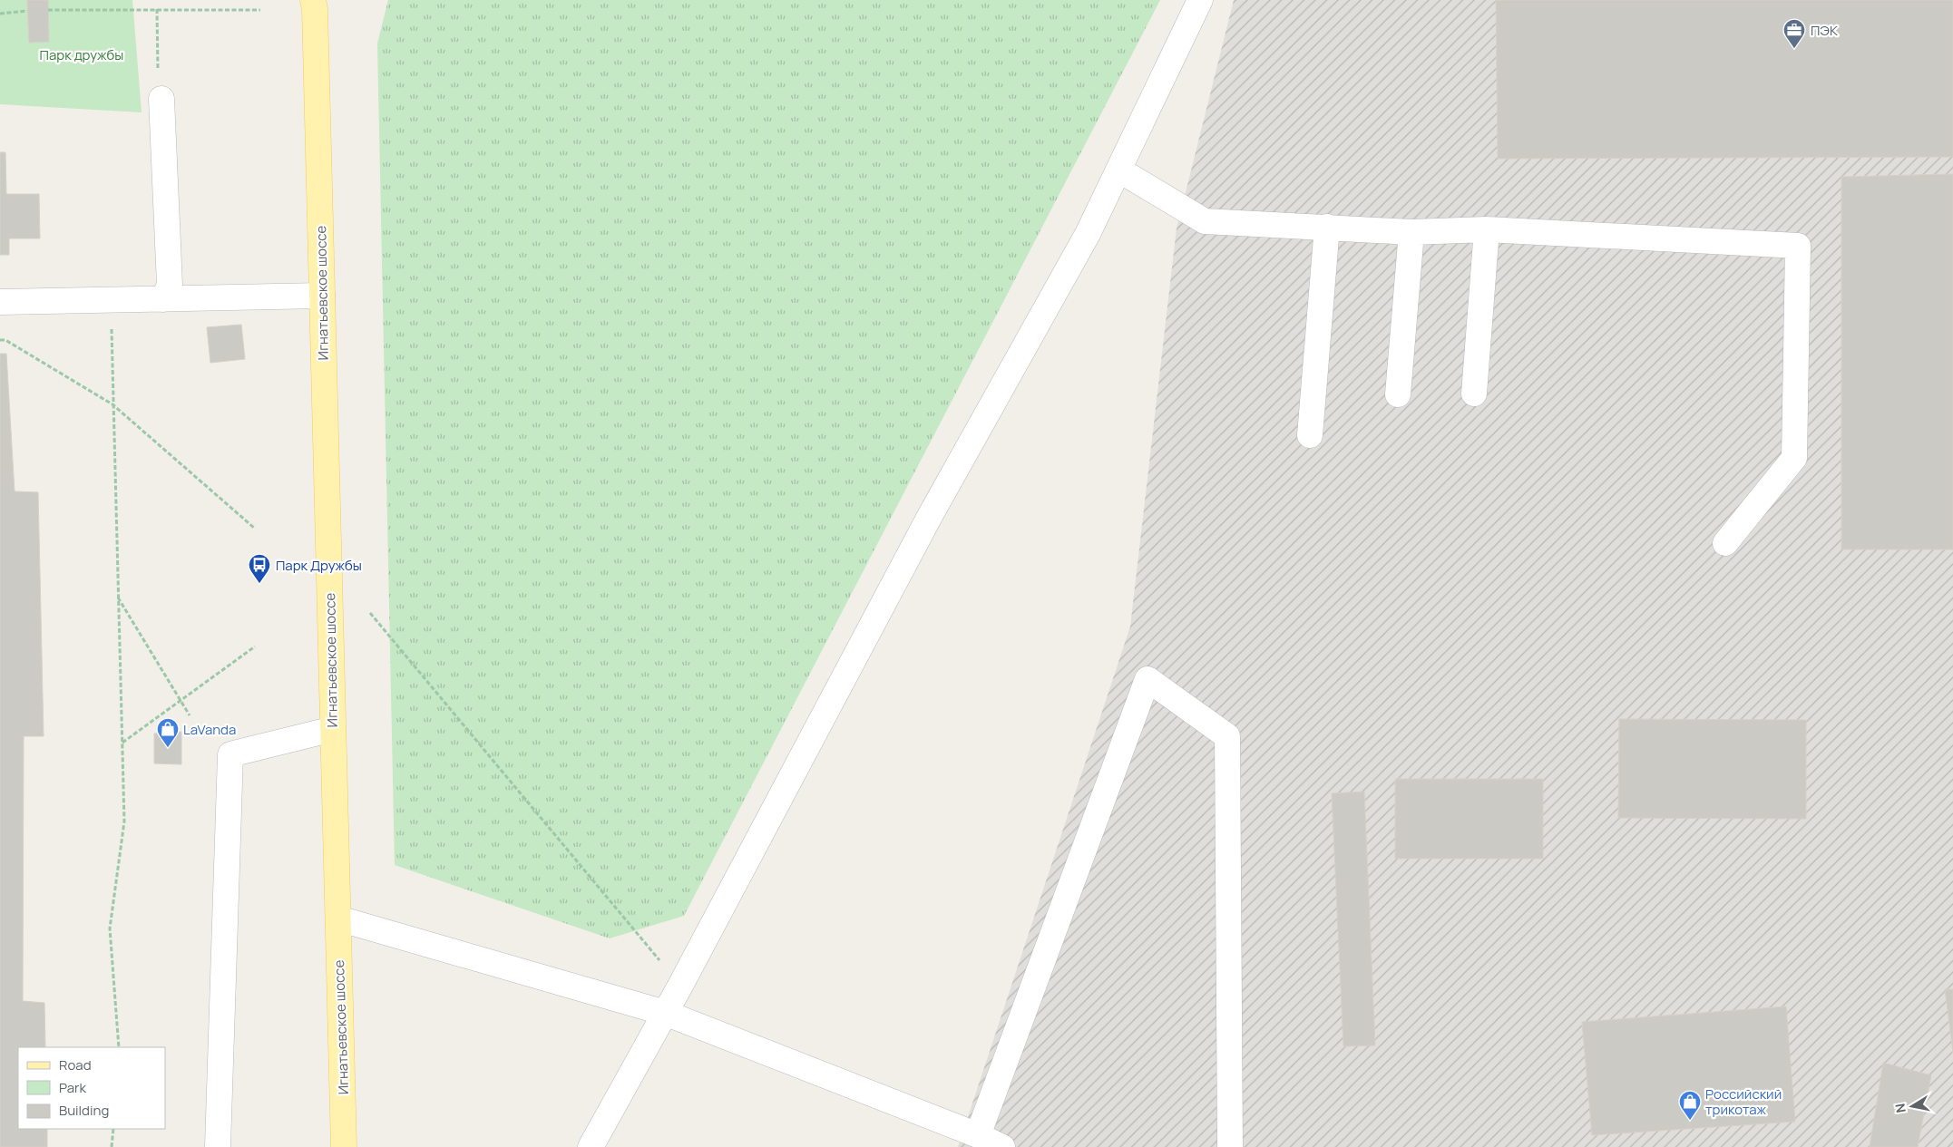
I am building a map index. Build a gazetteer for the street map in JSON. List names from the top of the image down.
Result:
{
  "streets": {
    "main road": ["Игнатьевское шоссе"]
  },
  "parks": ["Парк дружбы"],
  "places": {
    "office": ["ПЭК"],
    "bus stop": ["Парк Дружбы"],
    "shop": ["LaVanda", "Российский трикотаж"]
  },
  "legend": ["Road", "Park", "Building"],
  "north": "left"
}
